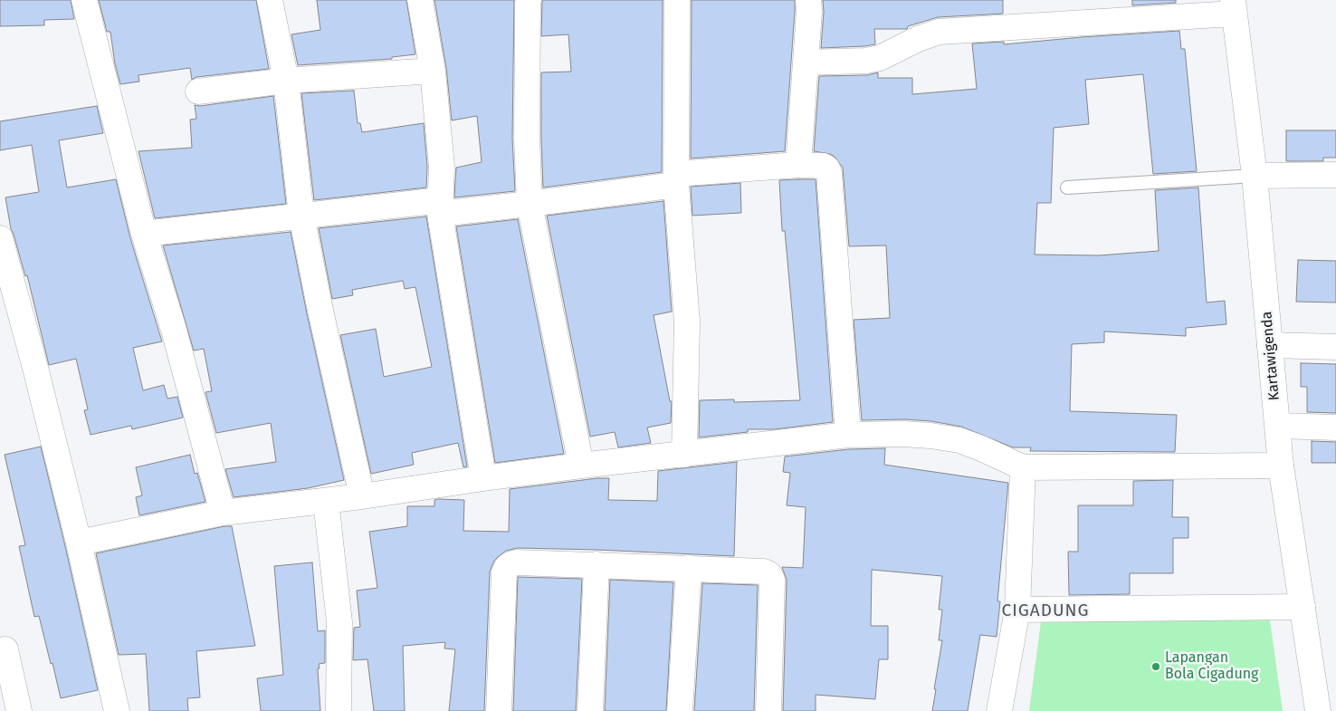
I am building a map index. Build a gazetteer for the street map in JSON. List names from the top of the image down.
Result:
{
  "streets": {
    "street": ["Kartawigenda"]
  },
  "districts": ["CIGADUNG"],
  "places": ["Lapangan Bola Cigadung"]
}
